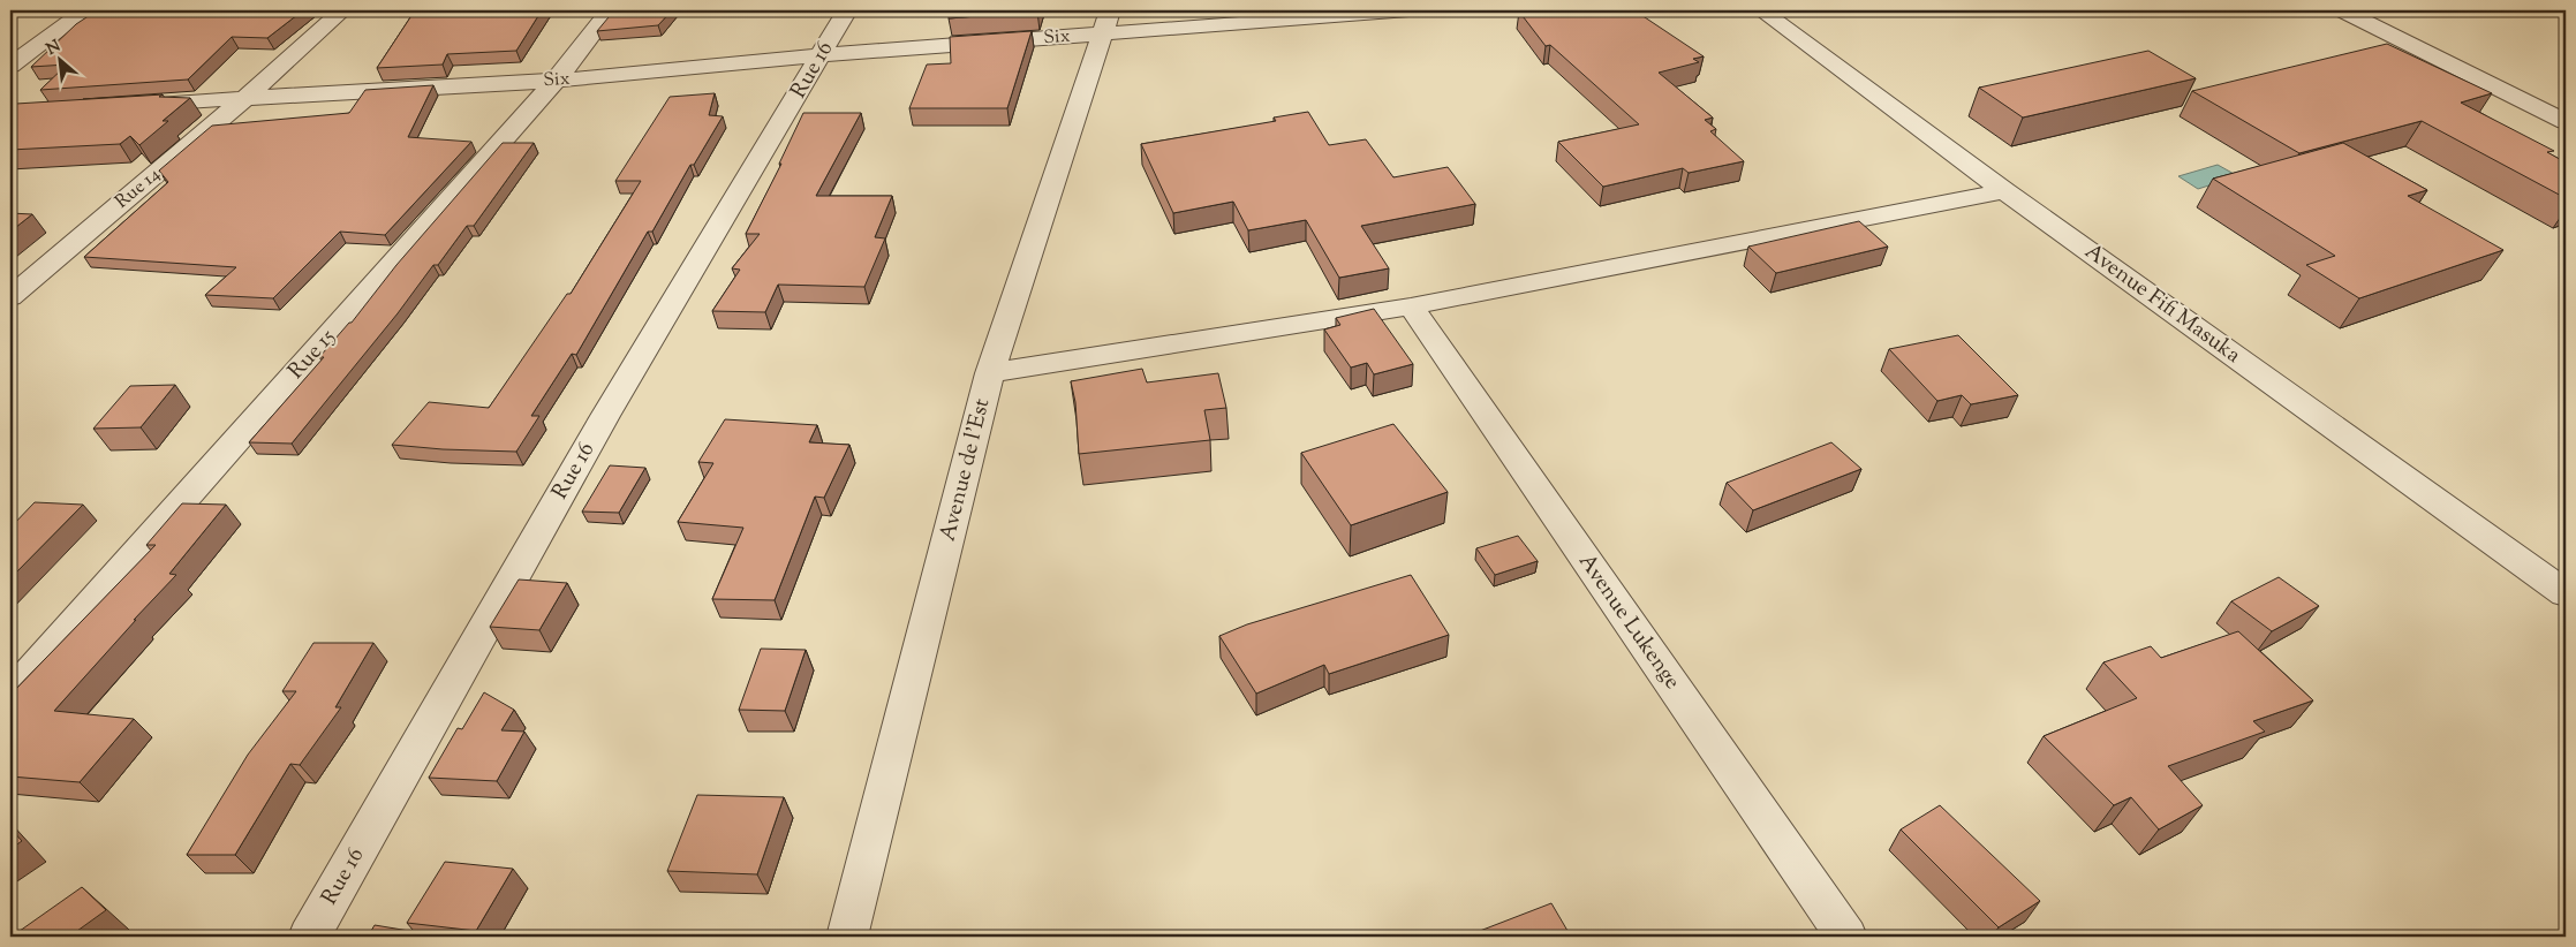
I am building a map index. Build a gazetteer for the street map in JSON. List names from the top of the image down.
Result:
{
  "streets": {
    "street": [
      "Six",
      "Rue 16",
      "Rue 14",
      "Avenue Fifi Masuka",
      "Rue 15",
      "Avenue de l'Est",
      "Avenue Lukenge"
    ]
  },
  "crossings": [
    ["Six", "Rue 16"],
    ["Six", "Rue 14"],
    ["Six", "Rue 15"],
    ["Six", "Avenue de l'Est"]
  ],
  "north": "top left"
}
